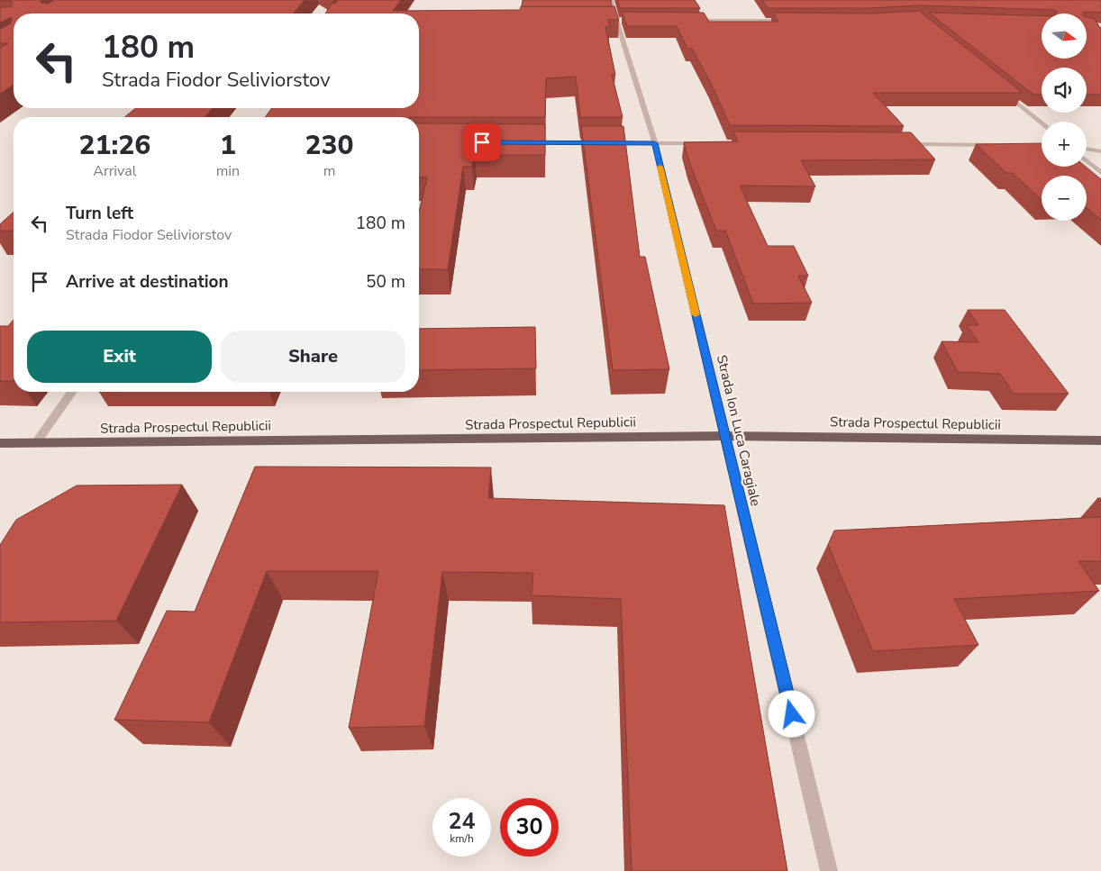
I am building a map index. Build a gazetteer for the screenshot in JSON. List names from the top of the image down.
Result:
{
  "streets": {
    "main road": ["Strada Prospectul Republicii"],
    "street": ["Strada Ion Luca Caragiale"]
  },
  "crossings": [
    ["Strada Prospectul Republicii", "Strada Ion Luca Caragiale"]
  ],
  "north": "right",
  "page": {
    "map_buttons": ["+", "−"],
    "turn": ["180 m", "Strada Fiodor Seliviorstov"],
    "eta": [
      "21:26",
      "Arrival",
      "1",
      "min",
      "230",
      "m"
    ],
    "list": [
      {
        "name": "Turn left",
        "note": "Strada Fiodor Seliviorstov",
        "value": "180 m"
      },
      {
        "name": "Arrive at destination",
        "value": "50 m"
      }
    ],
    "buttons": ["Exit", "Share"],
    "speed": "24 km/h",
    "limit": "30"
  }
}
